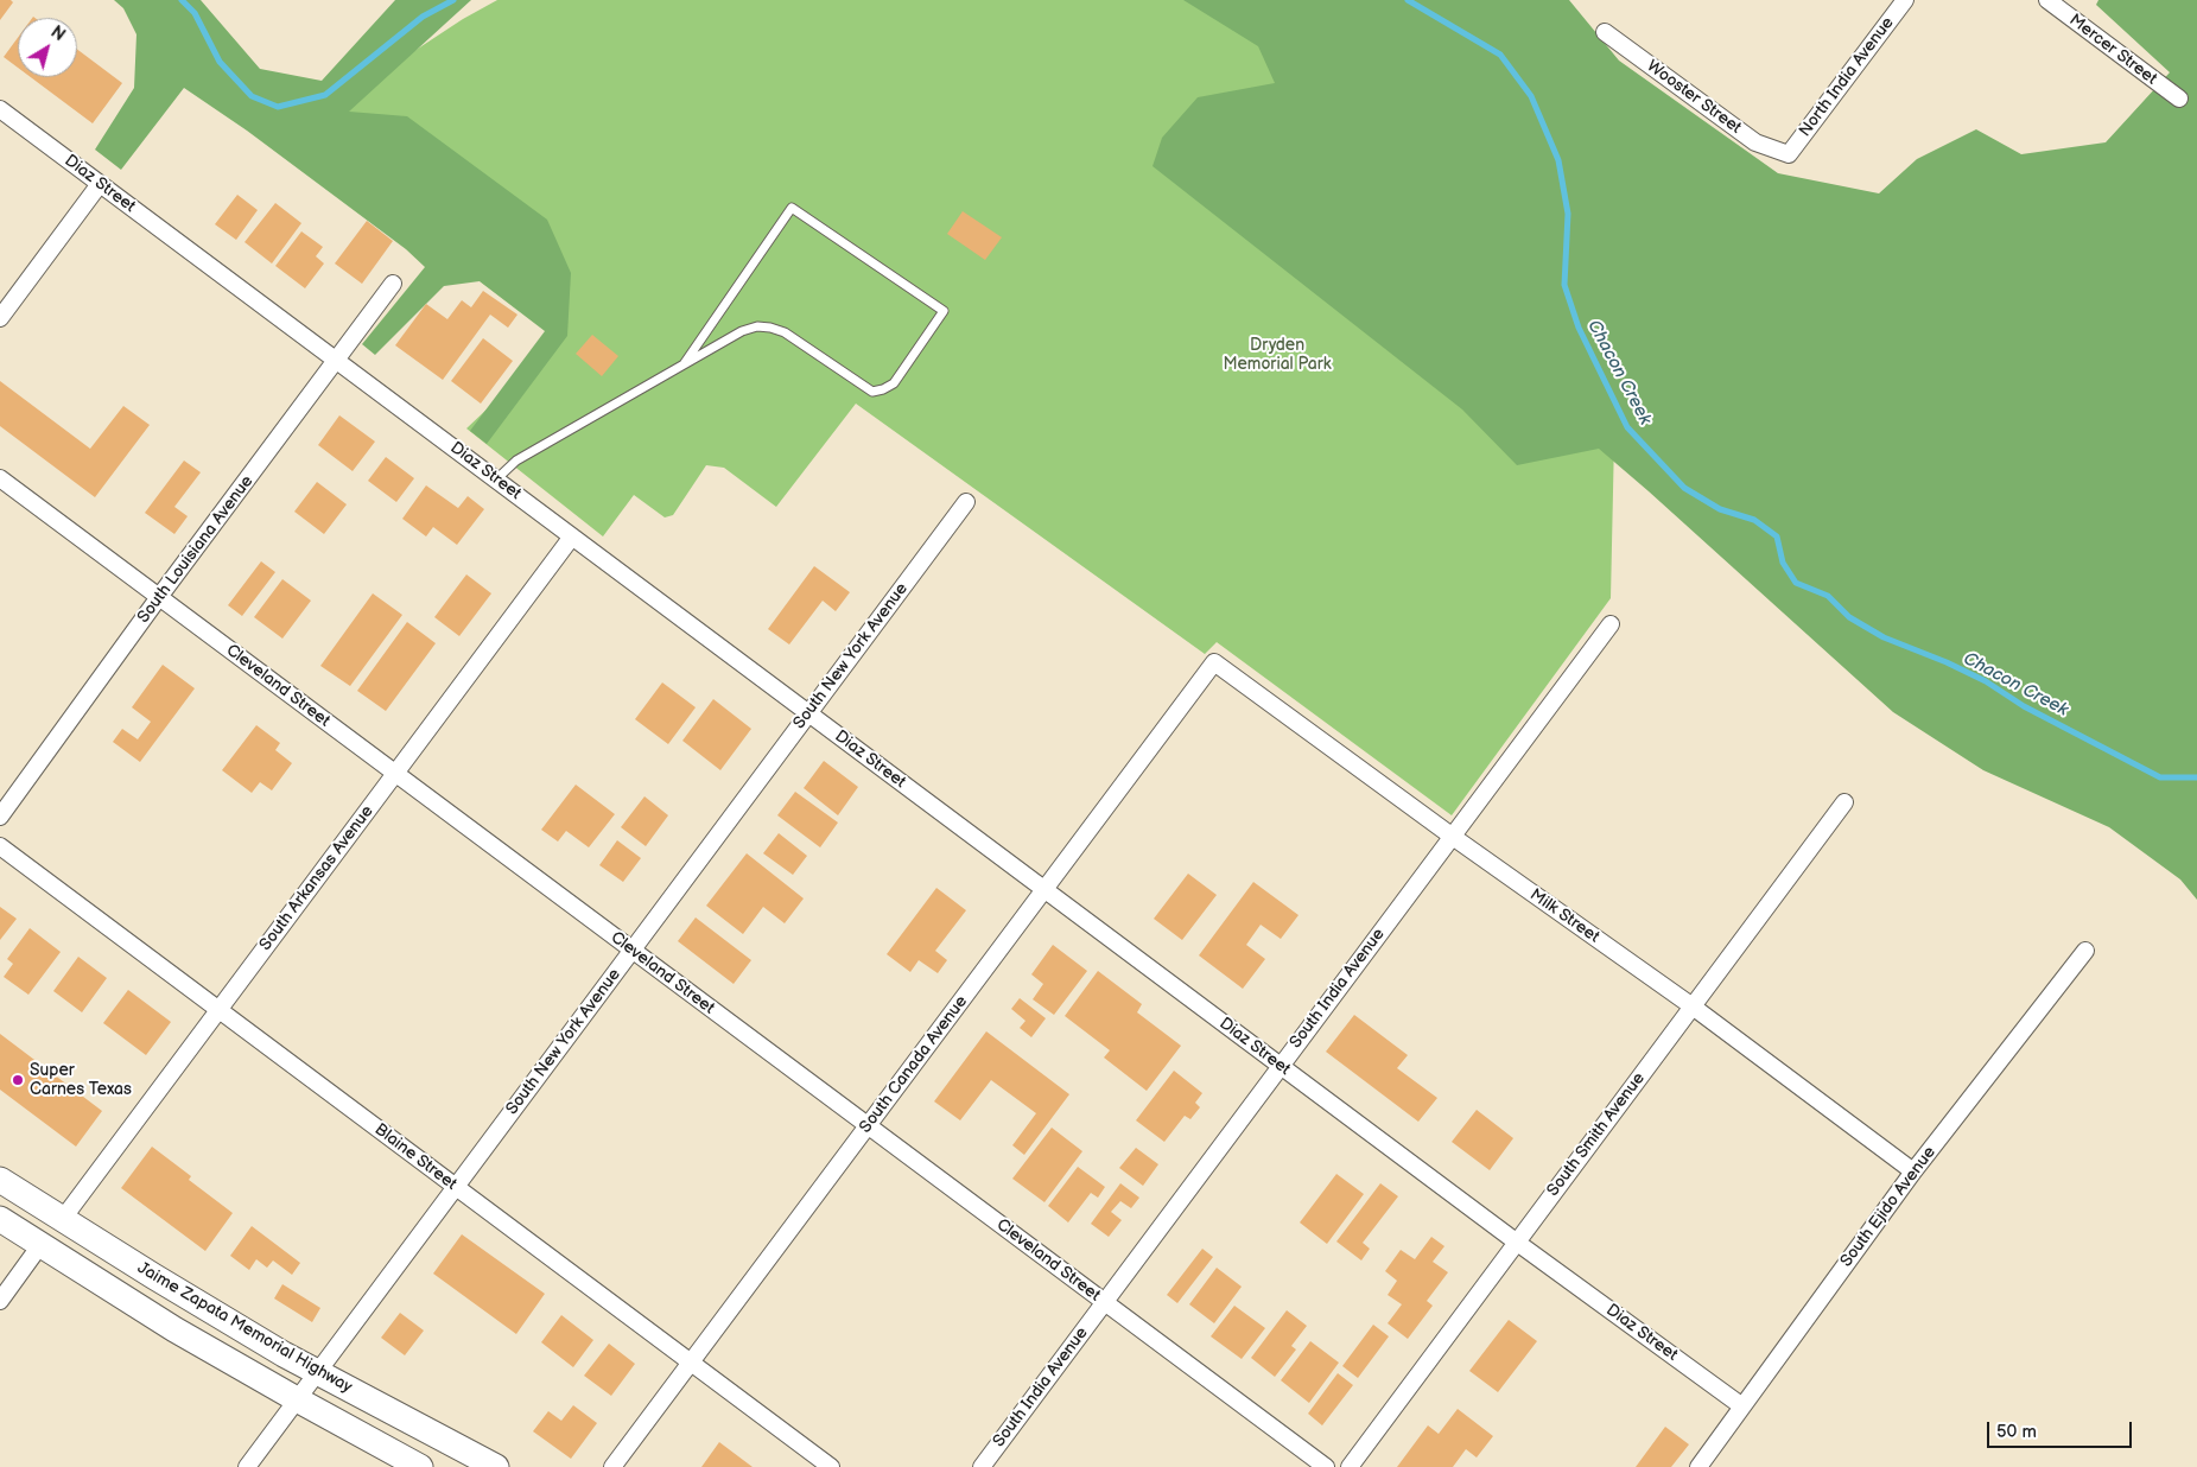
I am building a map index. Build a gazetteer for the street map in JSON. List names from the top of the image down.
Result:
{
  "streets": {
    "main road": ["Jaime Zapata Memorial Highway"],
    "street": [
      "Mercer Street",
      "North India Avenue",
      "Wooster Street",
      "Diaz Street",
      "South Louisiana Avenue",
      "South New York Avenue",
      "Cleveland Street",
      "South Arkansas Avenue",
      "Milk Street",
      "South India Avenue",
      "South Canada Avenue",
      "South Smith Avenue",
      "Blaine Street",
      "South Ejido Avenue"
    ]
  },
  "crossings": [
    ["North India Avenue", "Wooster Street"],
    ["Diaz Street", "South Louisiana Avenue"],
    ["Diaz Street", "South New York Avenue"],
    ["Diaz Street", "South Arkansas Avenue"],
    ["Diaz Street", "South India Avenue"],
    ["Diaz Street", "South Canada Avenue"],
    ["Diaz Street", "South Smith Avenue"],
    ["Diaz Street", "South Ejido Avenue"],
    ["South Louisiana Avenue", "Cleveland Street"],
    ["South New York Avenue", "Cleveland Street"],
    ["South New York Avenue", "Blaine Street"],
    ["South New York Avenue", "Jaime Zapata Memorial Highway"],
    ["Cleveland Street", "South Arkansas Avenue"],
    ["Cleveland Street", "South India Avenue"],
    ["Cleveland Street", "South Canada Avenue"],
    ["South Arkansas Avenue", "Blaine Street"],
    ["South Arkansas Avenue", "Jaime Zapata Memorial Highway"],
    ["Milk Street", "South India Avenue"],
    ["Milk Street", "South Canada Avenue"],
    ["Milk Street", "South Smith Avenue"],
    ["Milk Street", "South Ejido Avenue"],
    ["South Canada Avenue", "Blaine Street"]
  ],
  "water": ["Chacon Creek"],
  "parks": ["Dryden Memorial Park"],
  "places": ["Super Carnes Texas"],
  "scale_bar": "50 m",
  "north": "top right"
}
